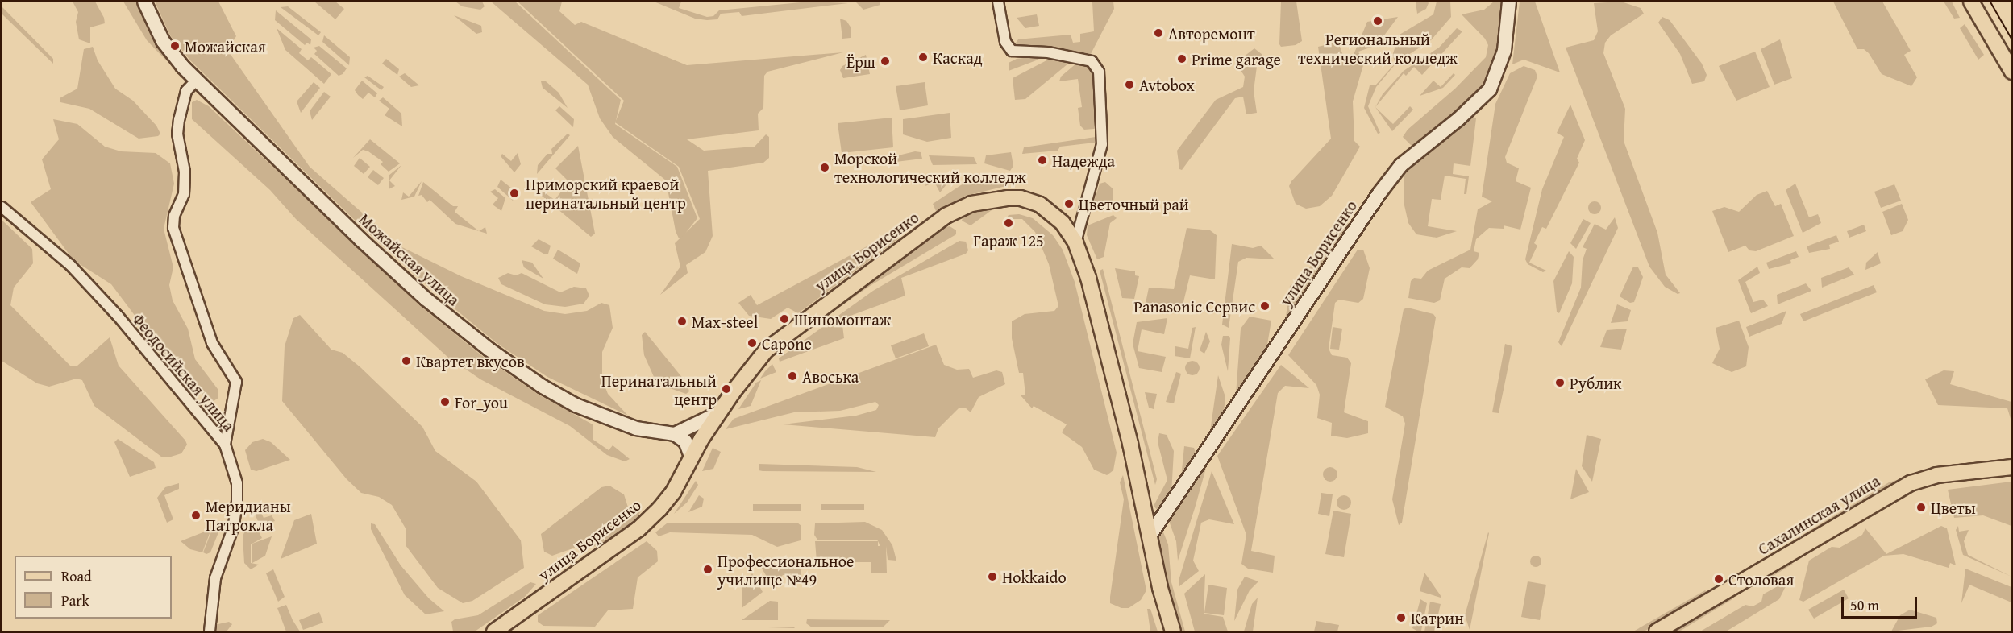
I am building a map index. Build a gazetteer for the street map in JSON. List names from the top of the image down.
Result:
{
  "streets": {
    "main road": ["улица Борисенко", "Можайская улица", "Сахалинская улица"],
    "street": ["Феодосийская улица"]
  },
  "places": [
    "Региональный технический колледж",
    "Авторемонт",
    "Можайская",
    "Каскад",
    "Prime garage",
    "Ёрш",
    "Avtobox",
    "Надежда",
    "Морской технологический колледж",
    "Приморский краевой перинатальный центр",
    "Цветочный рай",
    "Гараж 125",
    "Panasonic Сервис",
    "Шиномонтаж",
    "Max-steel",
    "Capone",
    "Квартет вкусов",
    "Авоська",
    "Рублик",
    "Перинатальный центр",
    "For_you",
    "Цветы",
    "Меридианы Патрокла",
    "Профессиональное училище №49",
    "Hokkaido",
    "Столовая",
    "Катрин"
  ],
  "legend": ["Road", "Park"],
  "scale_bar": "50 m"
}
